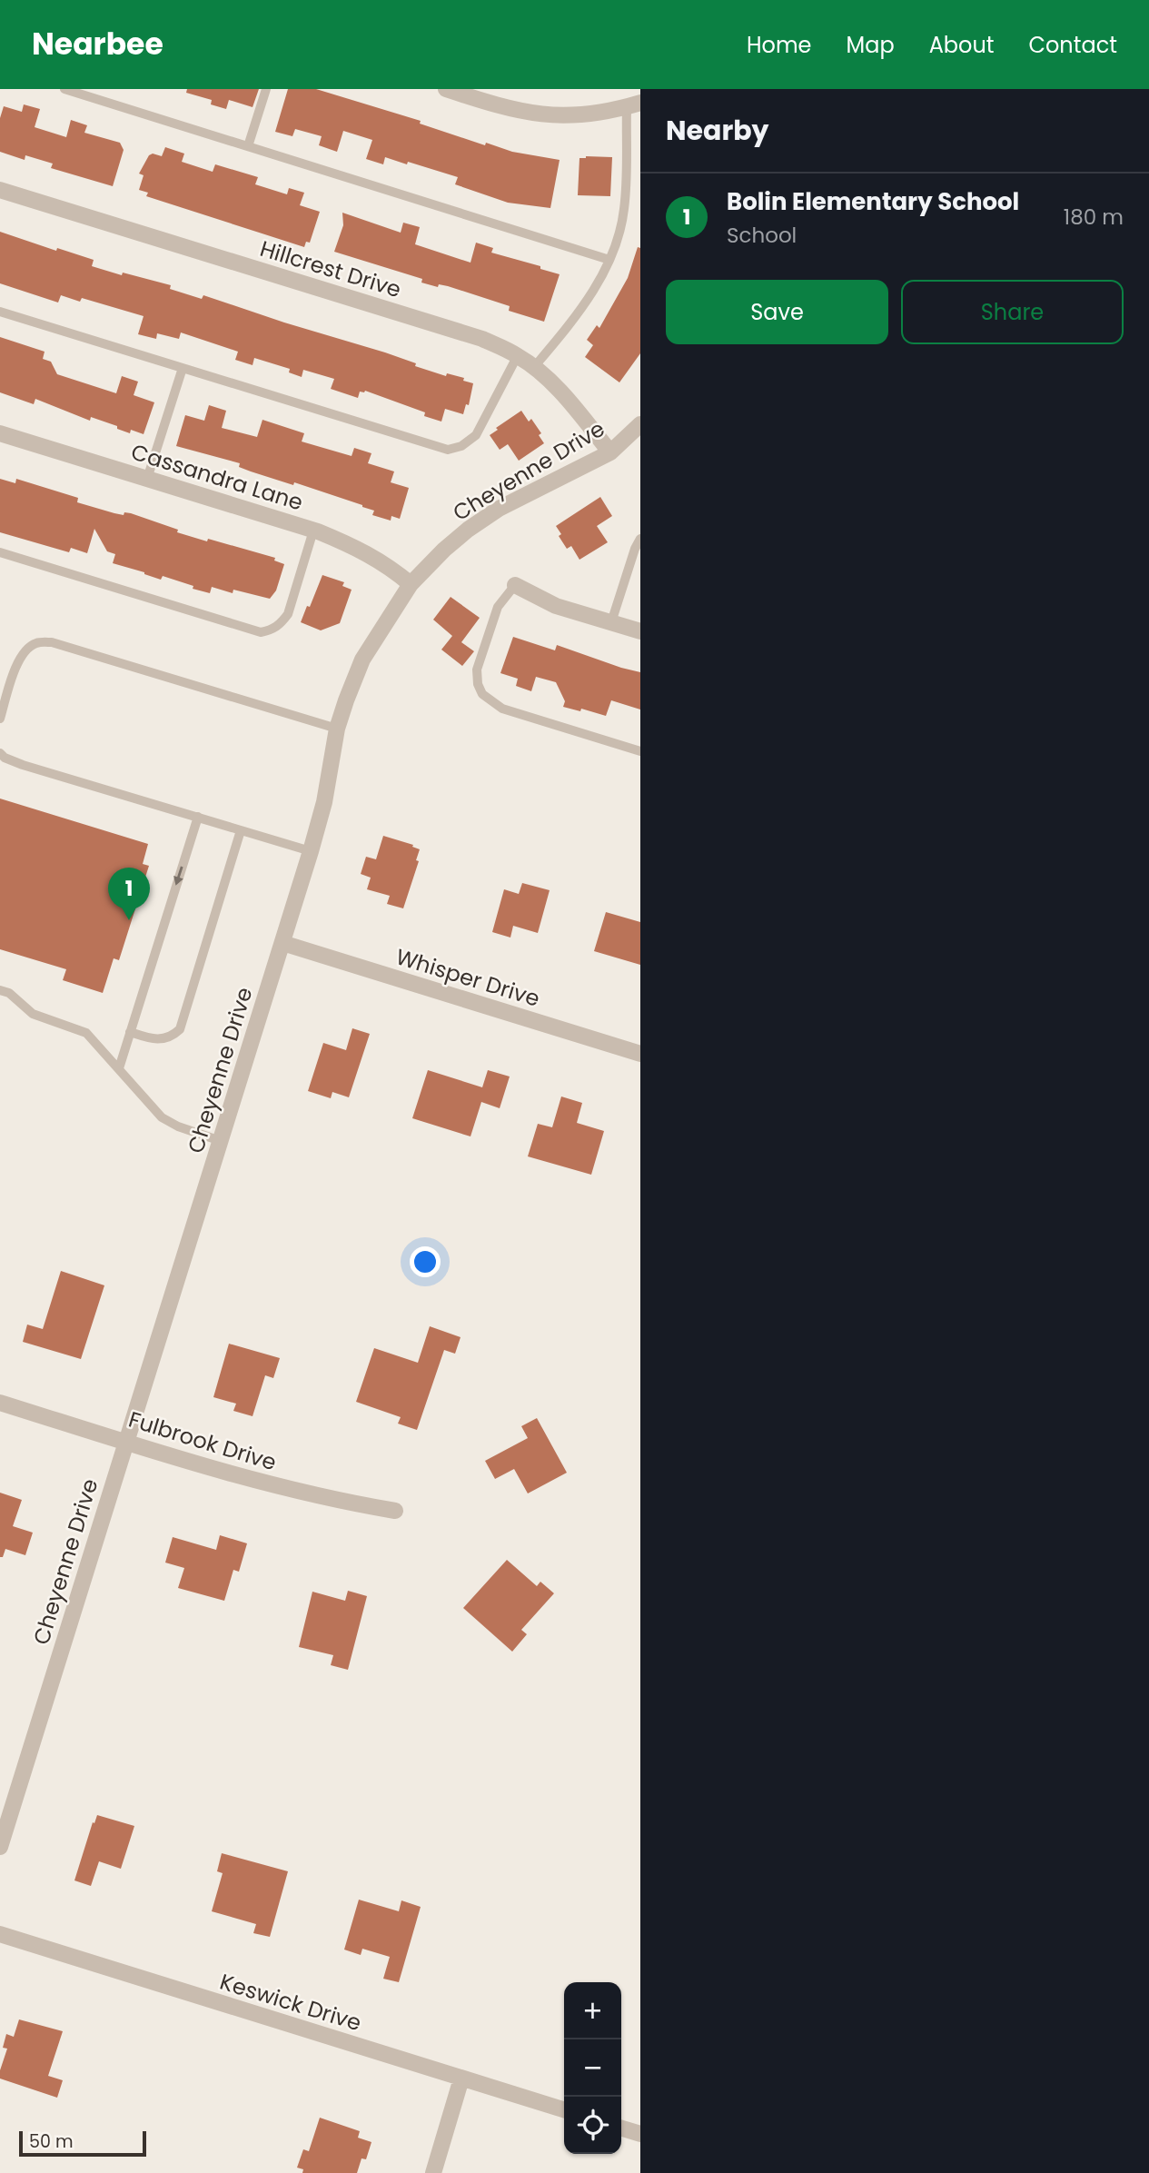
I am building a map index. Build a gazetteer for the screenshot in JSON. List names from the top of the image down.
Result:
{
  "streets": {
    "street": [
      "Hillcrest Drive",
      "Cheyenne Drive",
      "Cassandra Lane",
      "Whisper Drive",
      "Fulbrook Drive",
      "Keswick Drive"
    ]
  },
  "crossings": [
    ["Hillcrest Drive", "Cheyenne Drive"],
    ["Cheyenne Drive", "Cassandra Lane"],
    ["Cheyenne Drive", "Whisper Drive"],
    ["Cheyenne Drive", "Fulbrook Drive"]
  ],
  "scale_bar": "50 m",
  "page": {
    "header": "Nearbee",
    "nav": [
      "Home",
      "Map",
      "About",
      "Contact"
    ],
    "heading": "Nearby",
    "list": [
      {
        "mark": "1",
        "name": "Bolin Elementary School",
        "note": "School",
        "value": "180 m"
      }
    ],
    "buttons": ["Save", "Share"],
    "pins": "1",
    "map_buttons": ["+", "−"],
    "scale": "50 m"
  }
}
